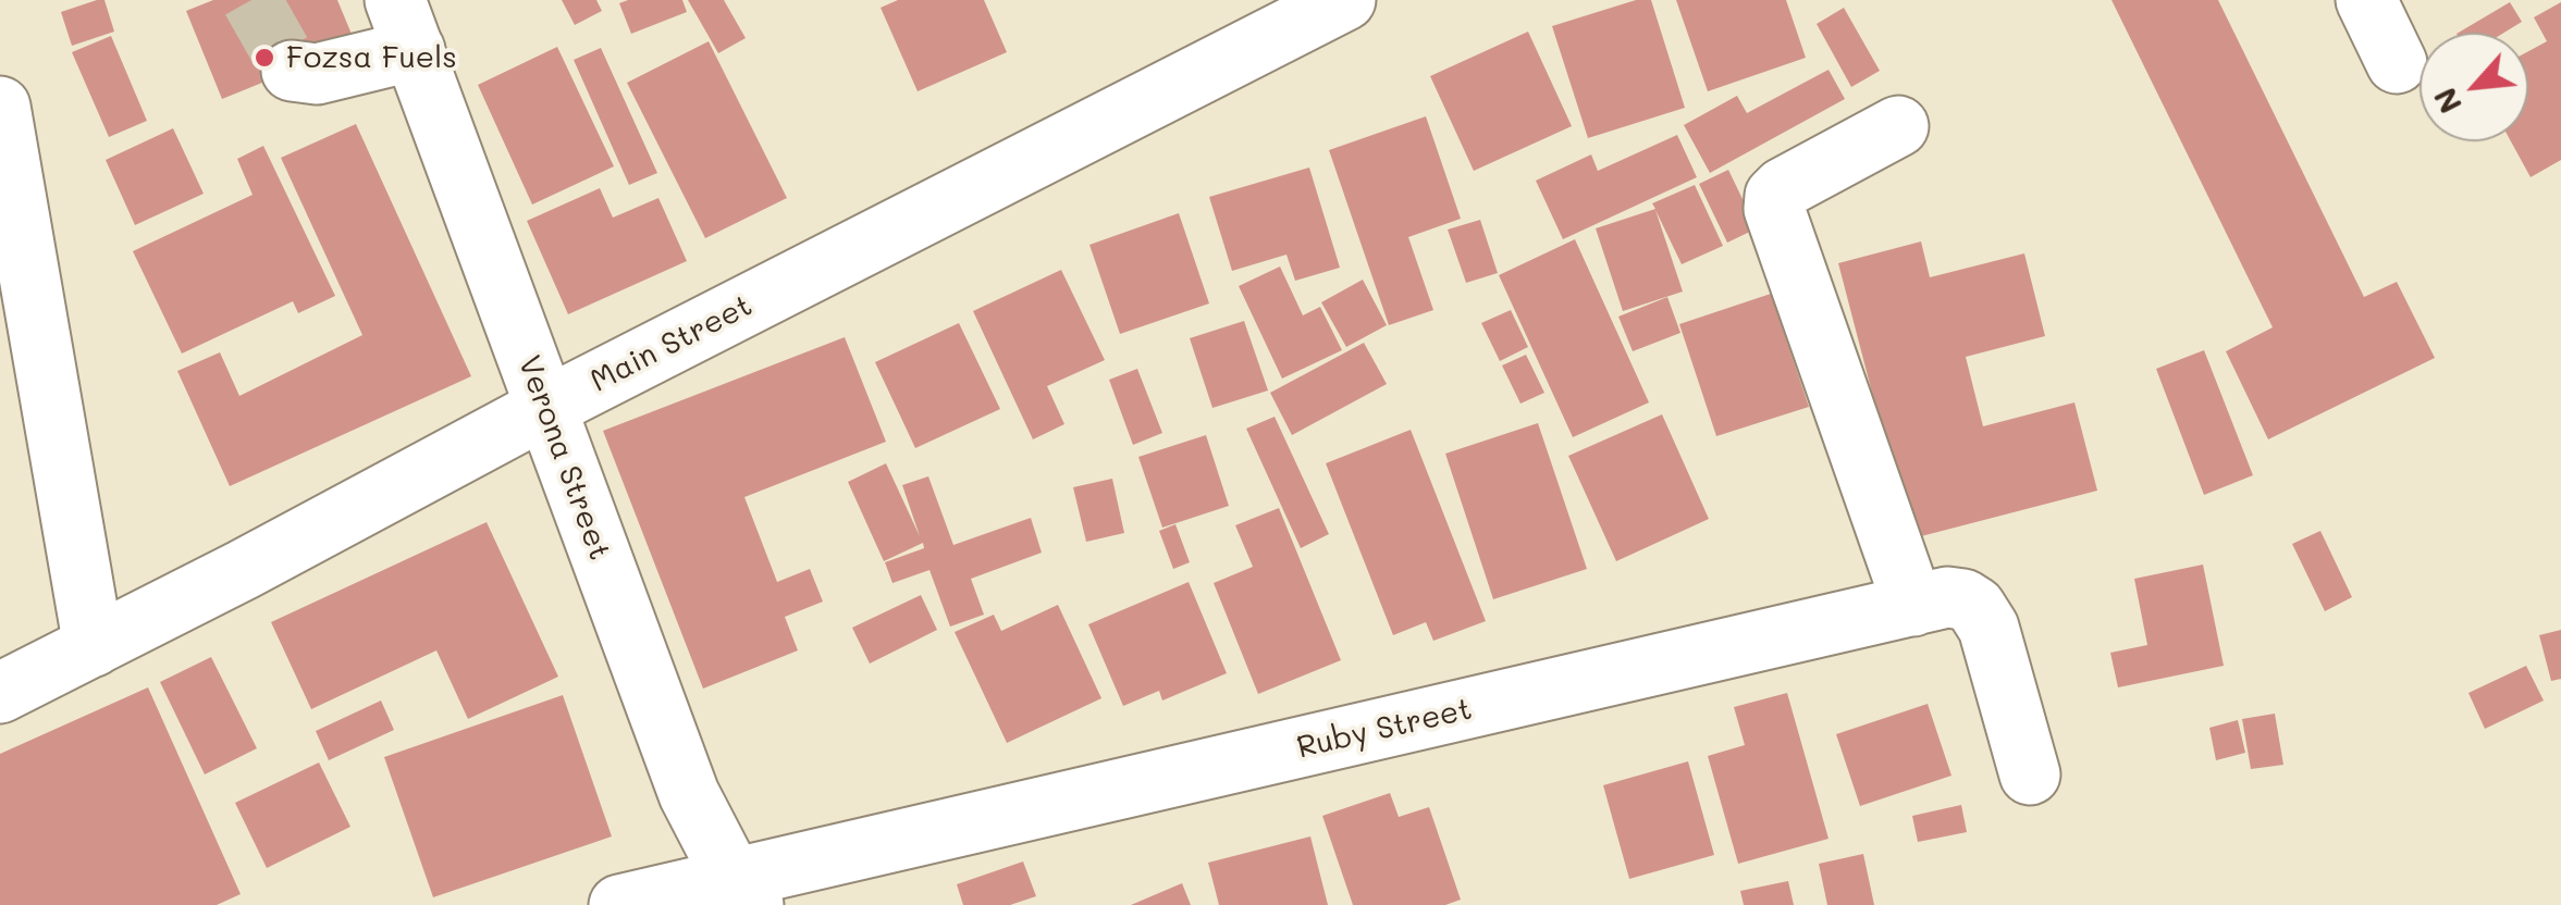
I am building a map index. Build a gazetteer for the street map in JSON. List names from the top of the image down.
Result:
{
  "streets": {
    "street": ["Main Street", "Verona Street", "Ruby Street"]
  },
  "crossings": [
    ["Main Street", "Verona Street"],
    ["Verona Street", "Ruby Street"]
  ],
  "places": ["Fozsa Fuels"],
  "north": "bottom left"
}
